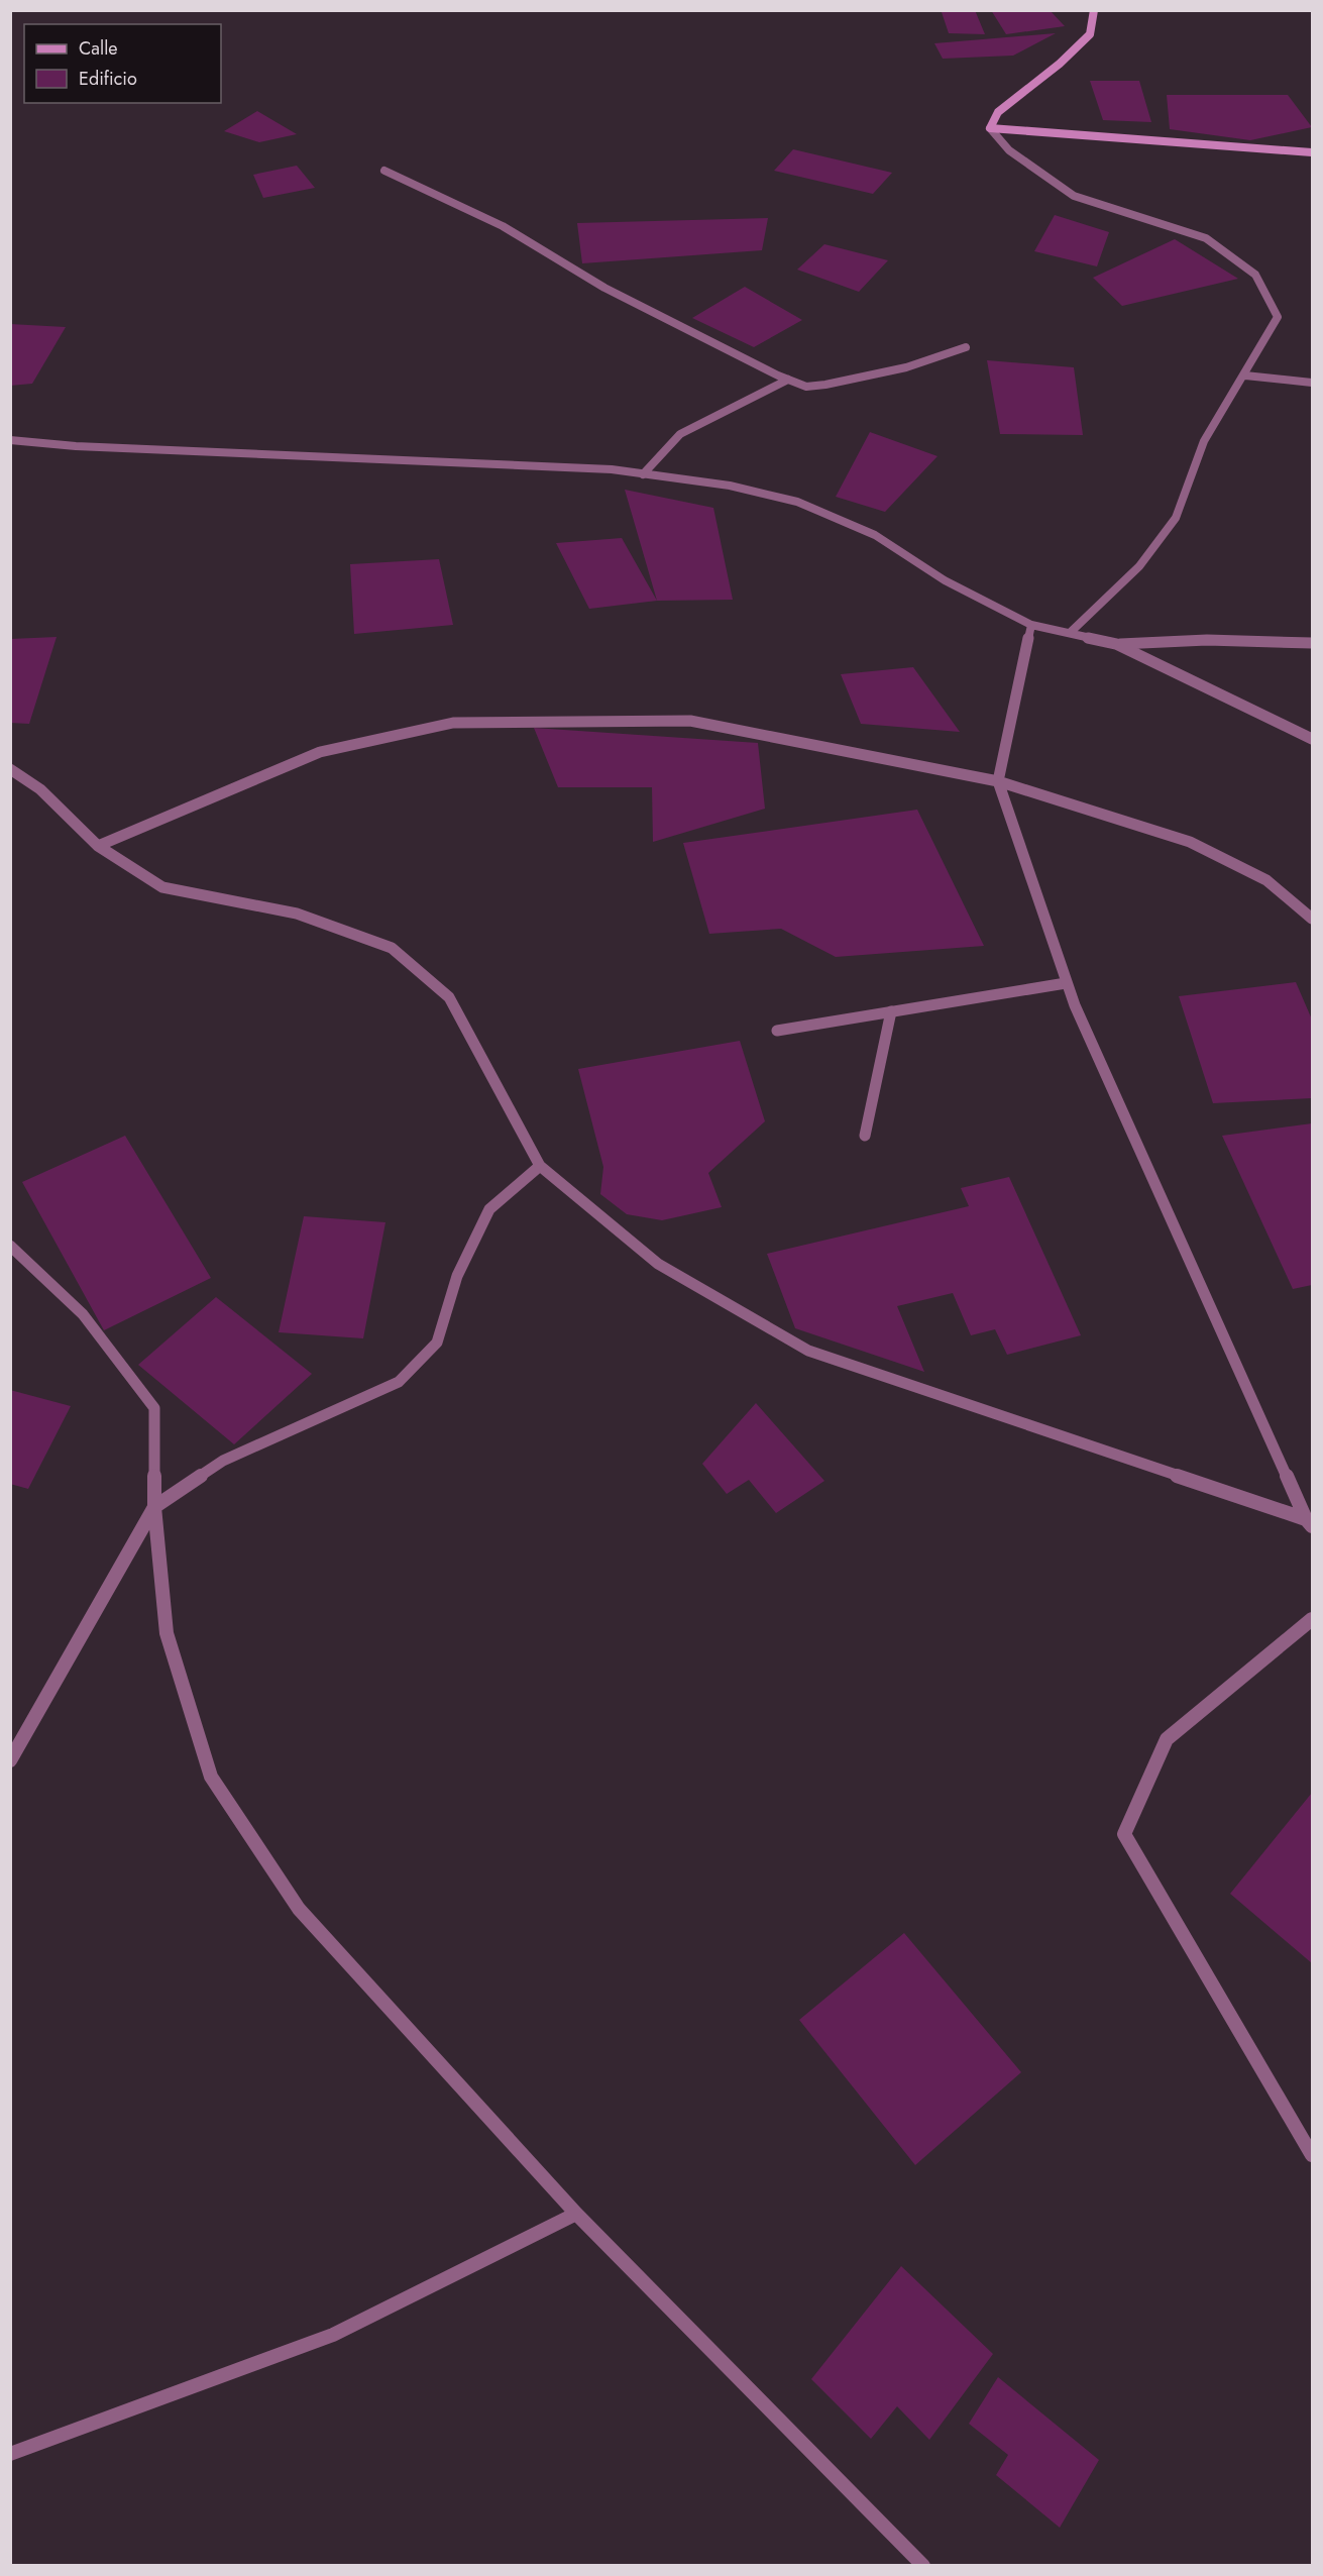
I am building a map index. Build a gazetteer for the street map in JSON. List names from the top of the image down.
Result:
{
  "legend": ["Calle", "Edificio"]
}
